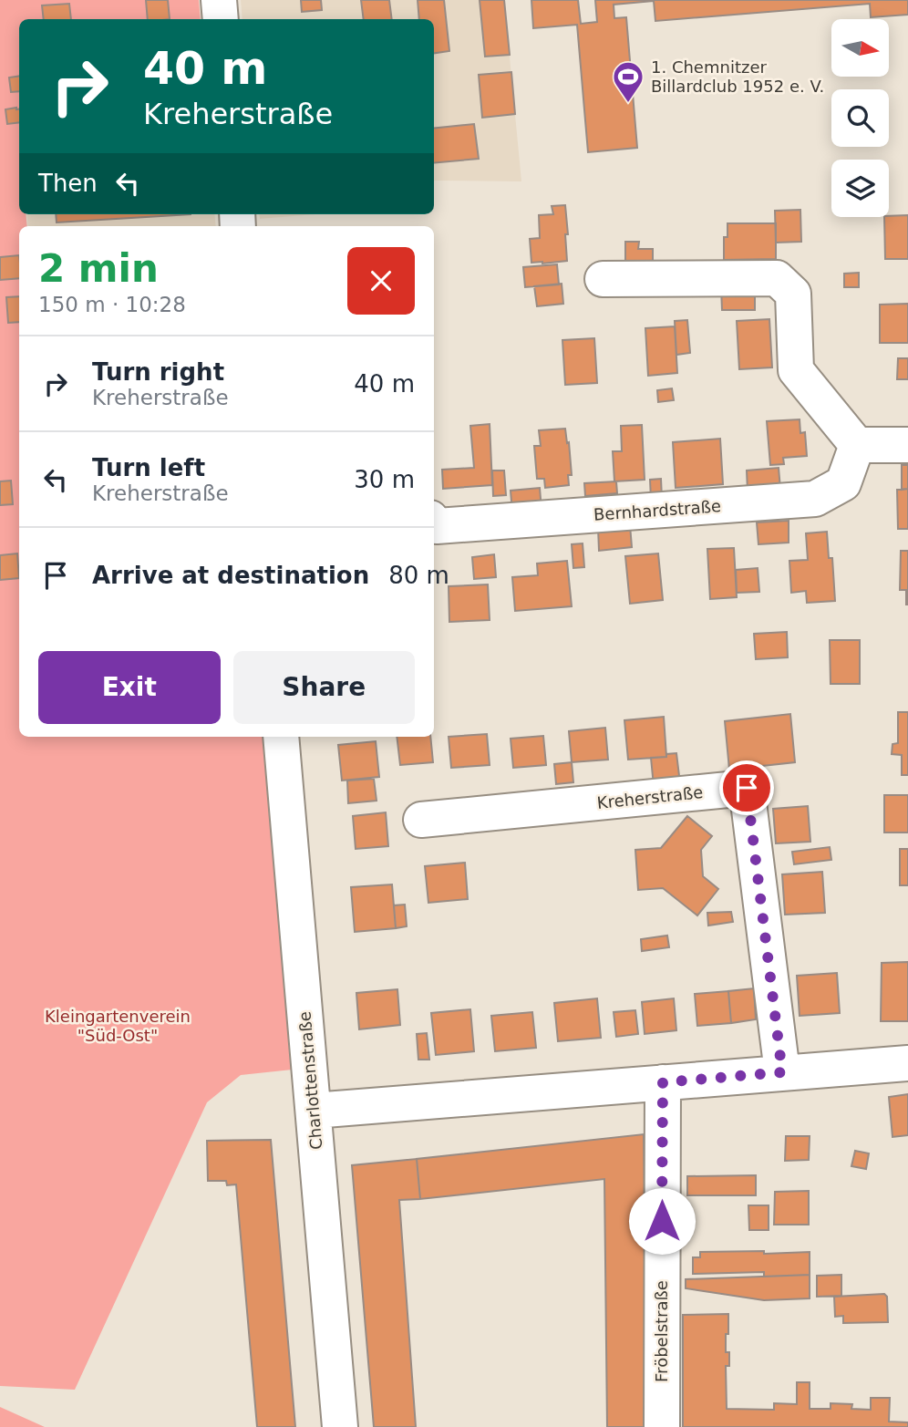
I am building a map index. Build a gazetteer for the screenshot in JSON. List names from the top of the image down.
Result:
{
  "streets": {
    "street": [
      "Bernhardstraße",
      "Kreherstraße",
      "Charlottenstraße",
      "Fröbelstraße"
    ]
  },
  "parks": ["Kleingartenverein \"Süd-Ost\""],
  "places": {
    "sports": ["1. Chemnitzer Billardclub 1952 e. V."]
  },
  "north": "right",
  "page": {
    "turn": ["40 m", "Kreherstraße"],
    "then": "Then",
    "heading": ["2 min", "150 m · 10:28"],
    "list": [
      {
        "name": "Turn right",
        "note": "Kreherstraße",
        "value": "40 m"
      },
      {
        "name": "Turn left",
        "note": "Kreherstraße",
        "value": "30 m"
      },
      {
        "name": "Arrive at destination",
        "value": "80 m"
      }
    ],
    "buttons": ["Exit", "Share"]
  }
}
